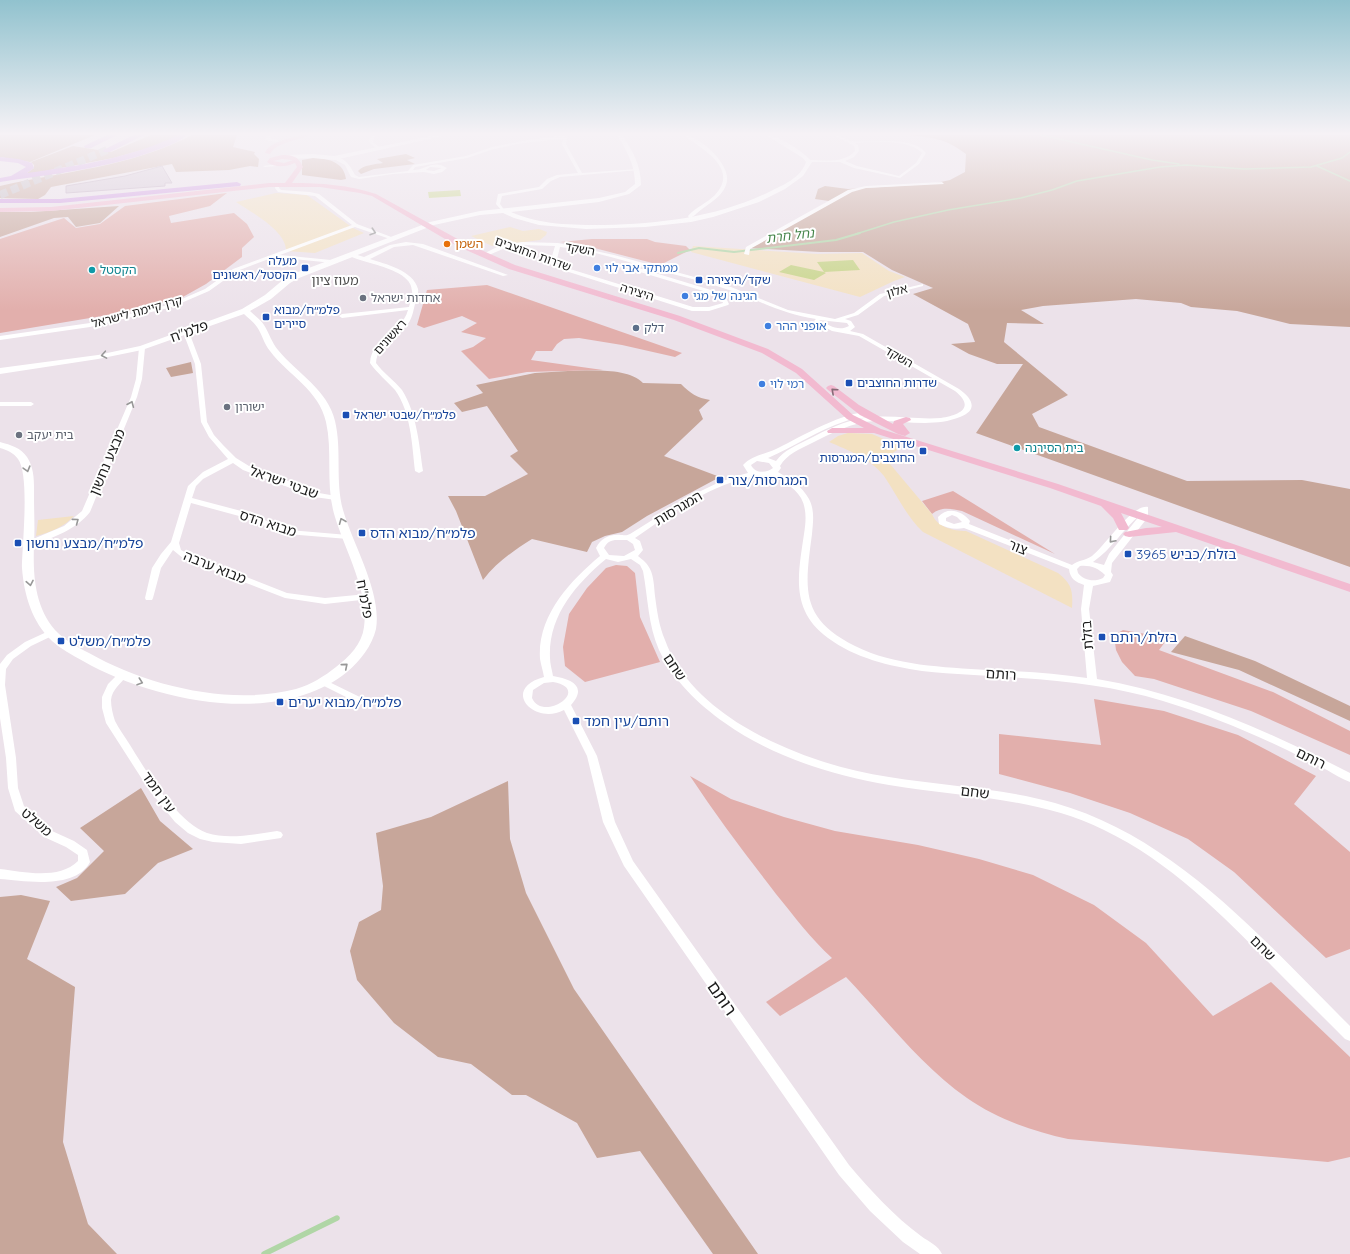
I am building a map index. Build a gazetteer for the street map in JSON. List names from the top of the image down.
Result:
{
  "streets": {
    "main road": ["שדרות החוצבים"],
    "street": [
      "השקד",
      "אלון",
      "היצירה",
      "קרן קיימת לישראל",
      "פלמ\"ח",
      "ראשונים",
      "מבצע נחשון",
      "שבטי ישראל",
      "המגרסות",
      "מבוא הדס",
      "צור",
      "מבוא ערבה",
      "בזלת",
      "שחם",
      "רותם",
      "עין חמד",
      "משלט"
    ]
  },
  "crossings": [
    ["השקד", "שדרות החוצבים"],
    ["השקד", "אלון"],
    ["השקד", "היצירה"],
    ["פלמ\"ח", "מבצע נחשון"],
    ["פלמ\"ח", "שבטי ישראל"],
    ["פלמ\"ח", "מבוא הדס"],
    ["פלמ\"ח", "מבוא ערבה"],
    ["פלמ\"ח", "עין חמד"],
    ["פלמ\"ח", "משלט"],
    ["שבטי ישראל", "מבוא ערבה"],
    ["המגרסות", "רותם"],
    ["מבוא הדס", "מבוא ערבה"],
    ["בזלת", "רותם"]
  ],
  "one_way": ["מבצע נחשון"],
  "districts": ["מעוז ציון"],
  "water": ["נחל חרת"],
  "places": {
    "other": [
      "השמן",
      "ממתקי אבי לוי",
      "הקסטל",
      "הגינה של מגי",
      "אחדות ישראל",
      "אופני ההר",
      "דלק",
      "רמי לוי",
      "ישורון",
      "בית יעקב",
      "בית הסירנה"
    ],
    "transit": [
      "מעלה הקסטל/ראשונים",
      "שקד/היצירה",
      "פלמ״ח/מבוא סיירים",
      "שדרות החוצבים",
      "פלמ״ח/שבטי ישראל",
      "שדרות החוצבים/המגרסות",
      "המגרסות/צור",
      "פלמ״ח/מבוא הדס",
      "פלמ״ח/מבצע נחשון",
      "בזלת/כביש 3965",
      "בזלת/רותם",
      "פלמ״ח/משלט",
      "פלמ״ח/מבוא יערים",
      "רותם/עין חמד"
    ]
  }
}
